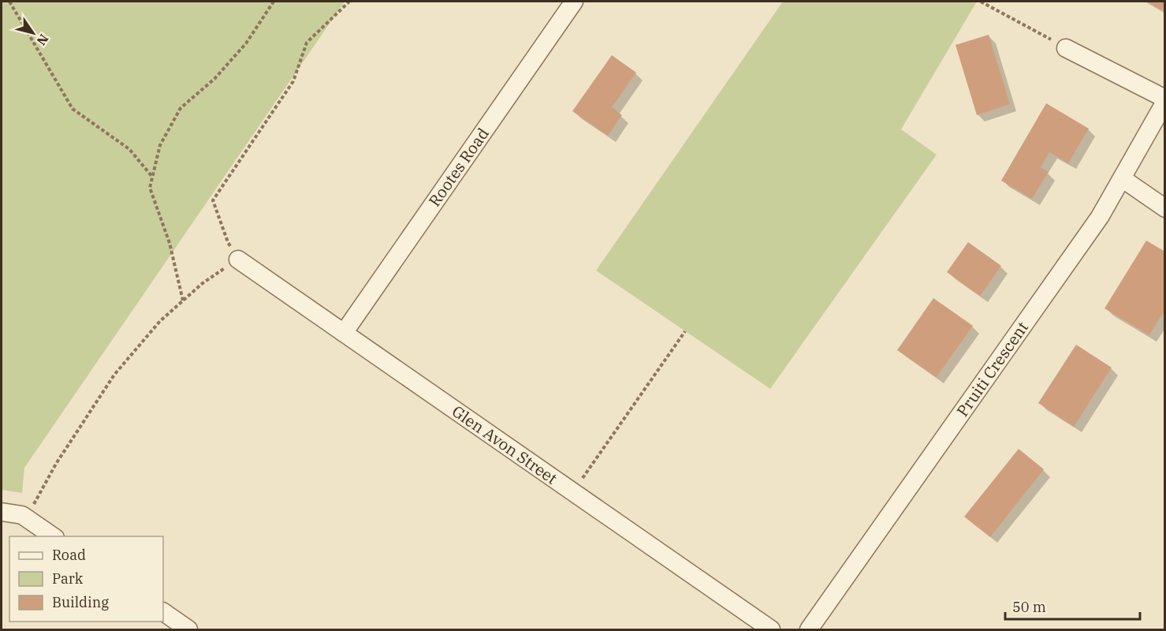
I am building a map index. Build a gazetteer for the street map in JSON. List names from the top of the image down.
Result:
{
  "streets": {
    "street": ["Rootes Road", "Pruiti Crescent", "Glen Avon Street"]
  },
  "crossings": [
    ["Rootes Road", "Glen Avon Street"]
  ],
  "legend": ["Road", "Park", "Building"],
  "scale_bar": "50 m",
  "north": "bottom right"
}
